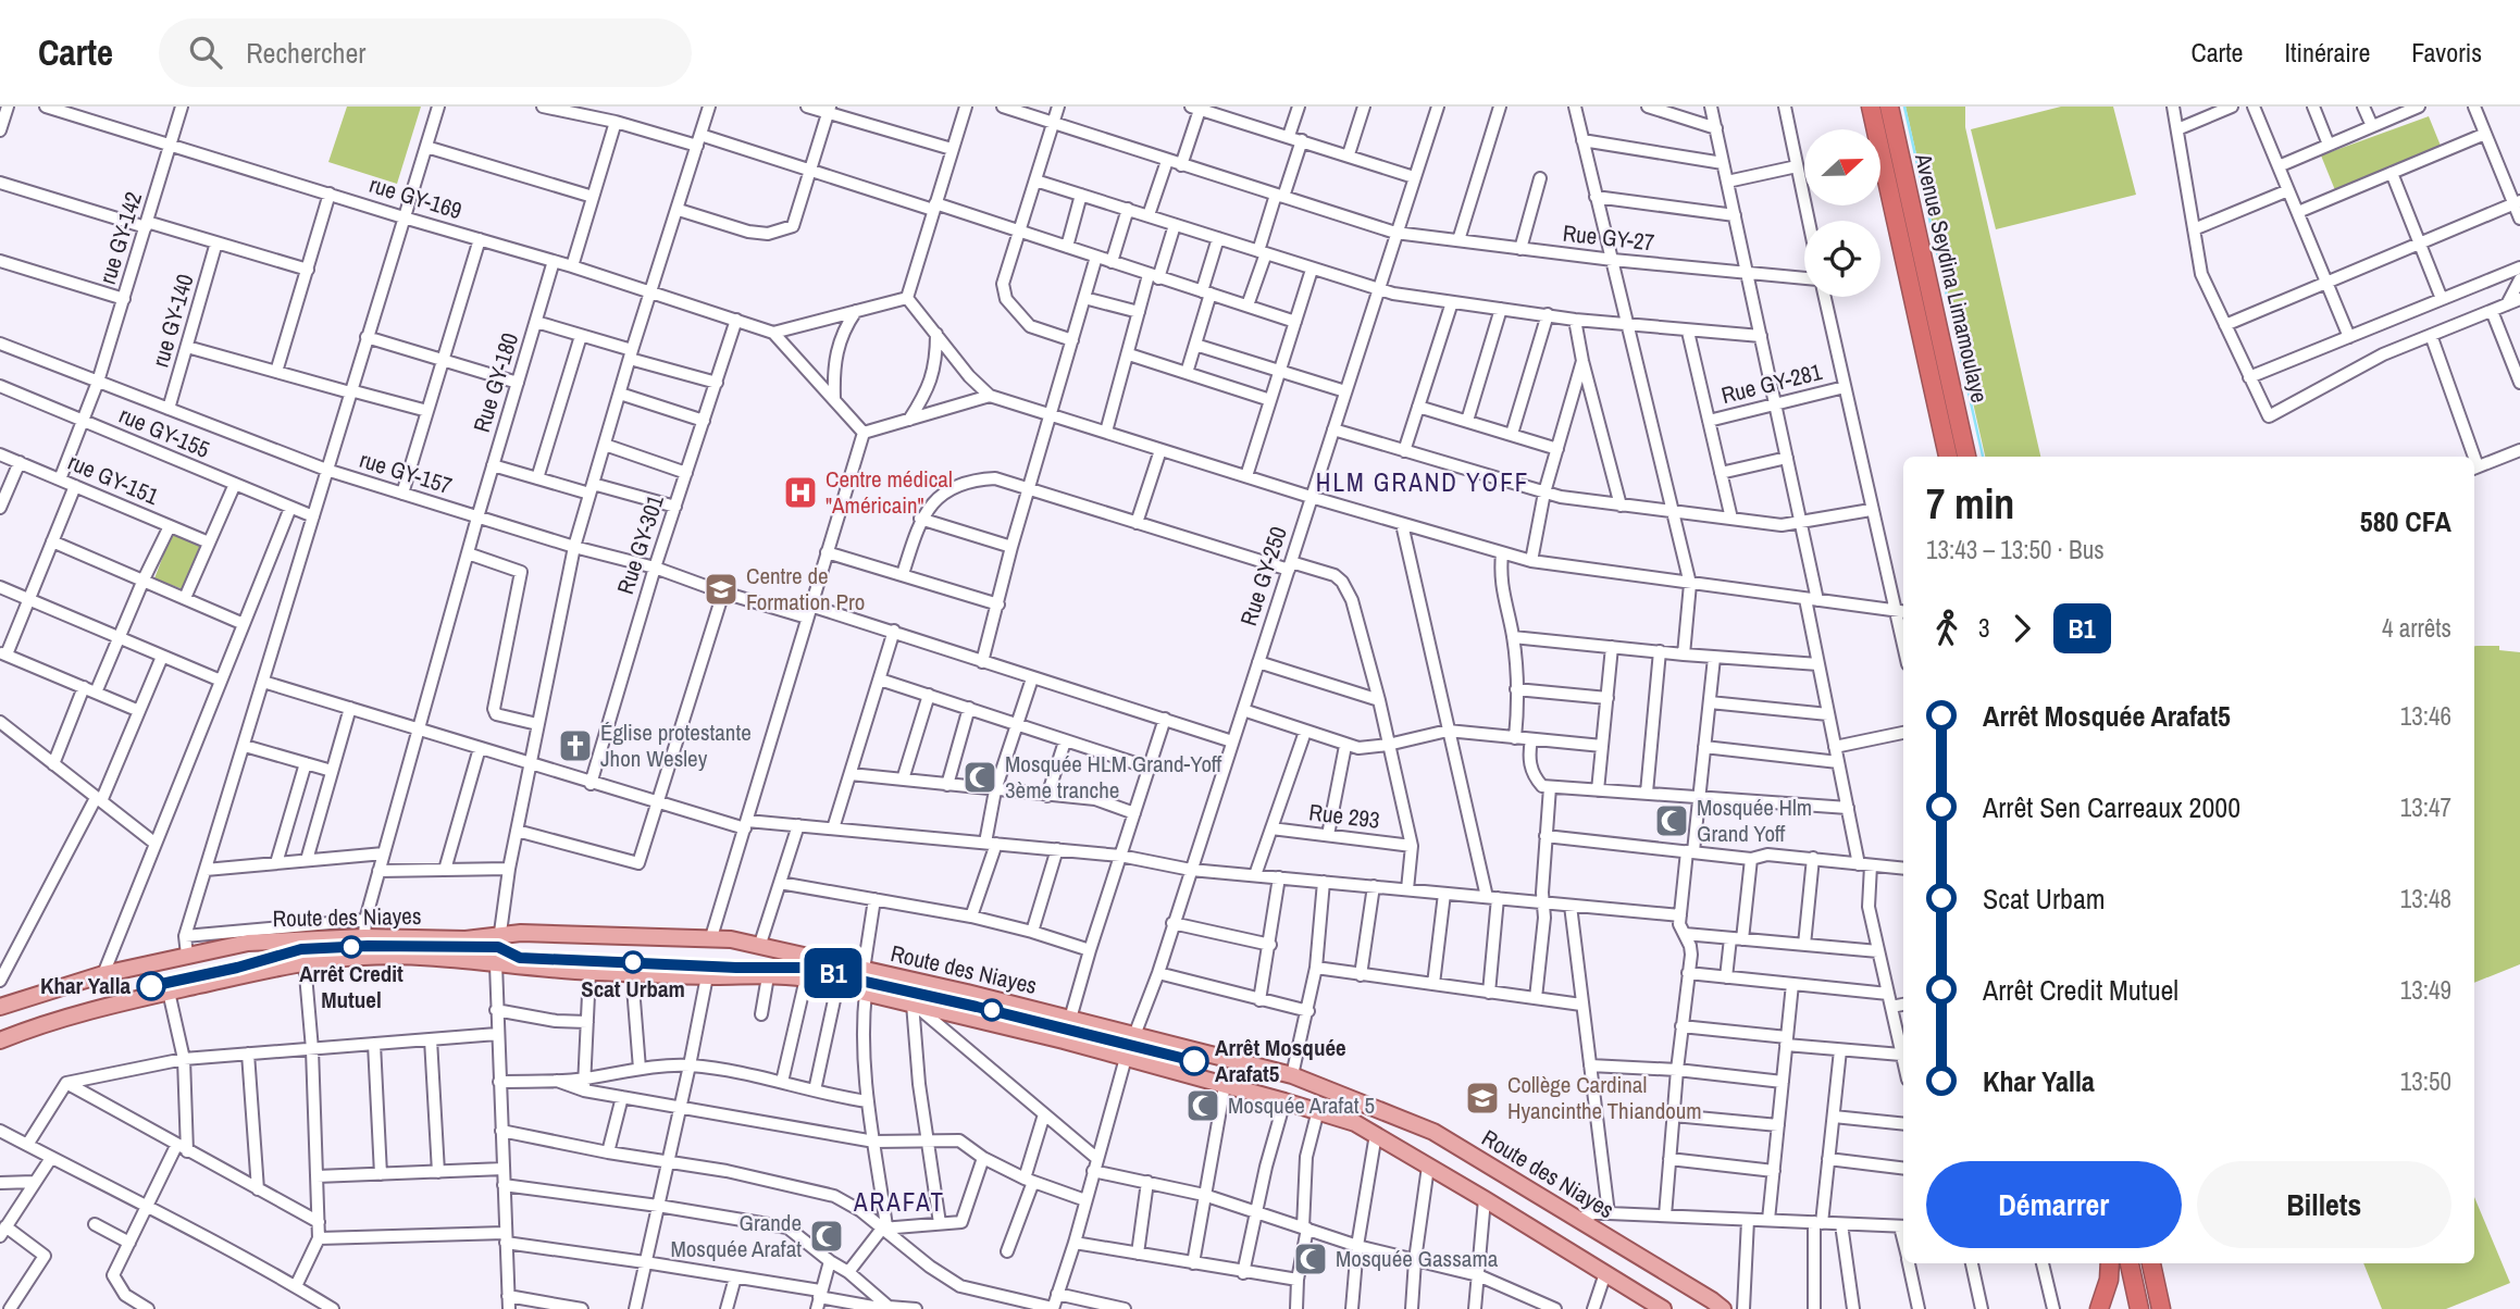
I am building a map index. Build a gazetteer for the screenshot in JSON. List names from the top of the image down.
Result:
{
  "streets": {
    "highway": ["Avenue Seydina Limamoulaye"],
    "main road": ["Route des Niayes"],
    "street": [
      "rue GY-169",
      "rue GY-142",
      "Rue GY-27",
      "rue GY-140",
      "Rue GY-180",
      "Rue GY-281",
      "rue GY-155",
      "rue GY-157",
      "rue GY-151",
      "Rue GY-301",
      "Rue GY-250",
      "Rue 293"
    ]
  },
  "crossings": [
    ["rue GY-169", "rue GY-142"],
    ["rue GY-169", "Rue GY-180"],
    ["rue GY-169", "Rue GY-301"],
    ["rue GY-142", "rue GY-155"],
    ["rue GY-142", "rue GY-157"],
    ["rue GY-142", "rue GY-151"],
    ["Rue GY-27", "Rue GY-250"],
    ["rue GY-140", "rue GY-157"],
    ["Rue GY-180", "rue GY-157"],
    ["Rue GY-180", "Route des Niayes"],
    ["rue GY-157", "Rue GY-301"],
    ["rue GY-157", "Rue GY-250"],
    ["Rue GY-250", "Route des Niayes"]
  ],
  "districts": ["HLM GRAND YOFF", "ARAFAT"],
  "places": {
    "hospital": ["Centre médical \"Américain\""],
    "school or university": ["Centre de Formation Pro", "Collège Cardinal Hyancinthe Thiandoum"],
    "church": ["Église protestante Jhon Wesley"],
    "mosque": [
      "Mosquée HLM Grand-Yoff 3ème tranche",
      "Mosquée Hlm Grand Yoff",
      "Mosquée Arafat 5",
      "Grande Mosquée Arafat",
      "Mosquée Gassama"
    ],
    "other": [
      "Arrêt Credit Mutuel",
      "Scat Urbam",
      "Khar Yalla",
      "Arrêt Mosquée Arafat5"
    ]
  },
  "lines": ["bus line B1"],
  "north": "right",
  "page": {
    "header": "Carte",
    "search": "Rechercher",
    "nav": ["Carte", "Itinéraire", "Favoris"],
    "on_map": "B1",
    "heading": ["7 min", "13:43 – 13:50 · Bus", "580 CFA"],
    "legs": ["3", "B1", "4 arrêts"],
    "list": [
      {
        "name": "Arrêt Mosquée Arafat5",
        "value": "13:46"
      },
      {
        "name": "Arrêt Sen Carreaux 2000",
        "value": "13:47"
      },
      {
        "name": "Scat Urbam",
        "value": "13:48"
      },
      {
        "name": "Arrêt Credit Mutuel",
        "value": "13:49"
      },
      {
        "name": "Khar Yalla",
        "value": "13:50"
      }
    ],
    "buttons": ["Démarrer", "Billets"]
  }
}
